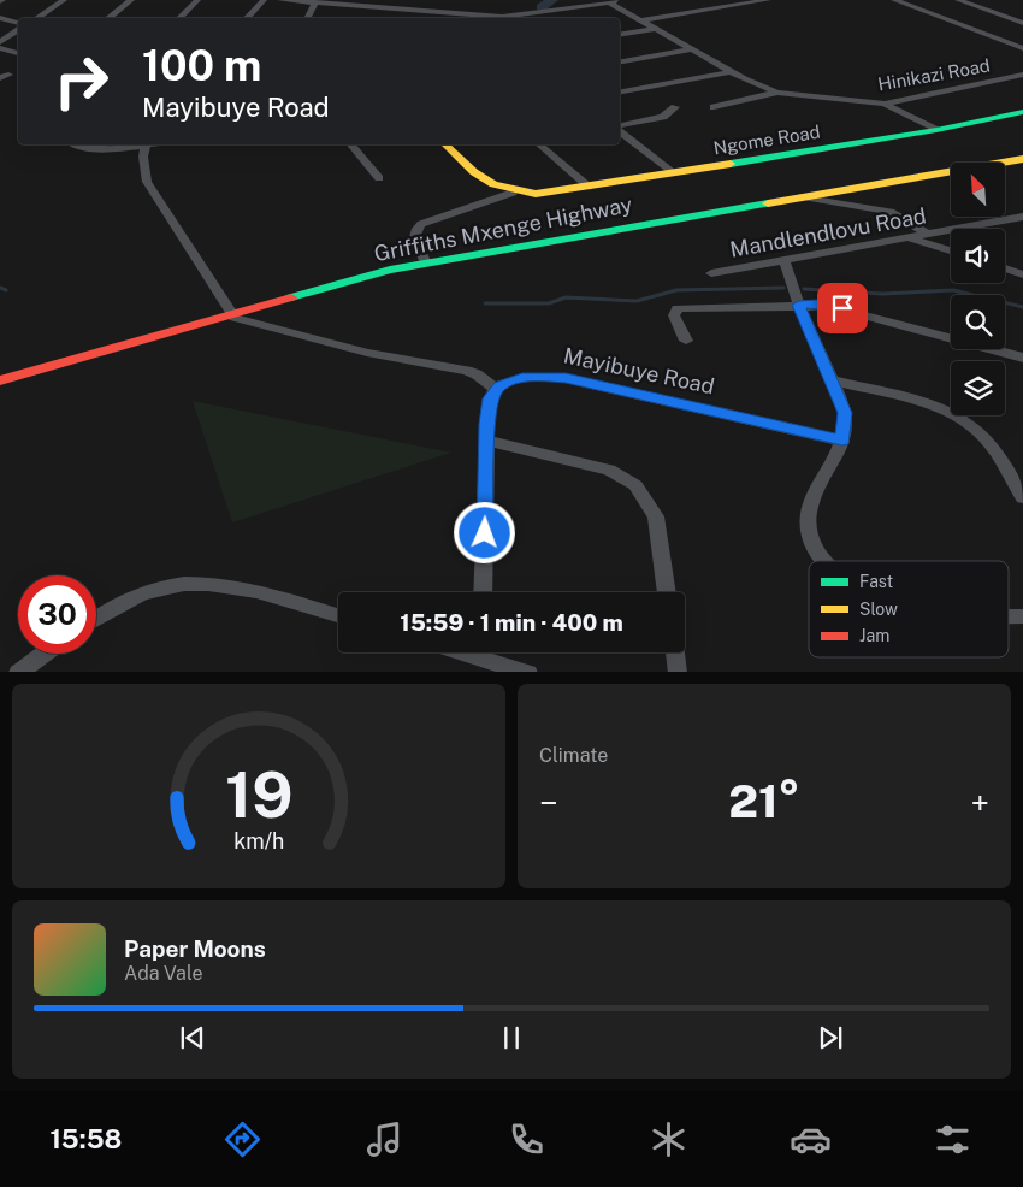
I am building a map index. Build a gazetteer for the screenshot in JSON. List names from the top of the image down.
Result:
{
  "streets": {
    "street": [
      "Hinikazi Road",
      "Ngome Road",
      "Griffiths Mxenge Highway",
      "Mandlendlovu Road",
      "Mayibuye Road"
    ]
  },
  "crossings": [
    ["Ngome Road", "Griffiths Mxenge Highway"]
  ],
  "legend": ["Fast", "Slow", "Jam"],
  "north": "top left",
  "page": {
    "turn": ["100 m", "Mayibuye Road"],
    "limit": "30",
    "trip": "15:59 · 1 min · 400 m",
    "tile": "Climate",
    "heat": ["−", "21°", "+"],
    "song": ["Paper Moons", "Ada Vale"],
    "tabs": "15:58",
    "gauge": ["19", "km/h"]
  }
}
